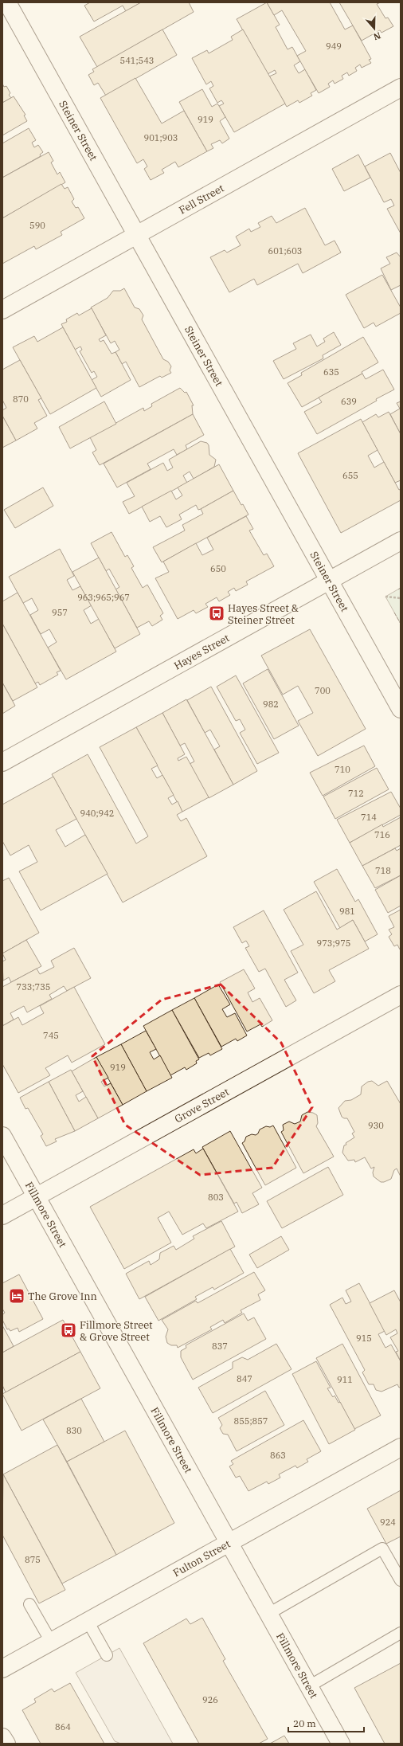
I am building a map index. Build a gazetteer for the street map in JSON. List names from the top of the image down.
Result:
{
  "streets": {
    "street": [
      "Steiner Street",
      "Fell Street",
      "Hayes Street",
      "Grove Street",
      "Fillmore Street",
      "Fulton Street"
    ]
  },
  "crossings": [
    ["Steiner Street", "Fell Street"],
    ["Steiner Street", "Hayes Street"],
    ["Grove Street", "Fillmore Street"],
    ["Fillmore Street", "Fulton Street"]
  ],
  "places": {
    "bus stop": ["Hayes Street & Steiner Street", "Fillmore Street & Grove Street"],
    "hotel": ["The Grove Inn"]
  },
  "house_numbers": [
    "949",
    "541;543",
    "919",
    "901;903",
    "590",
    "601;603",
    "635",
    "870",
    "639",
    "655",
    "650",
    "963;965;967",
    "957",
    "700",
    "982",
    "710",
    "712",
    "940;942",
    "714",
    "716",
    "718",
    "981",
    "973;975",
    "733;735",
    "745",
    "919",
    "930",
    "803",
    "915",
    "837",
    "847",
    "911",
    "855;857",
    "830",
    "863",
    "924",
    "875",
    "926",
    "864"
  ],
  "scale_bar": "20 m",
  "north": "bottom"
}
